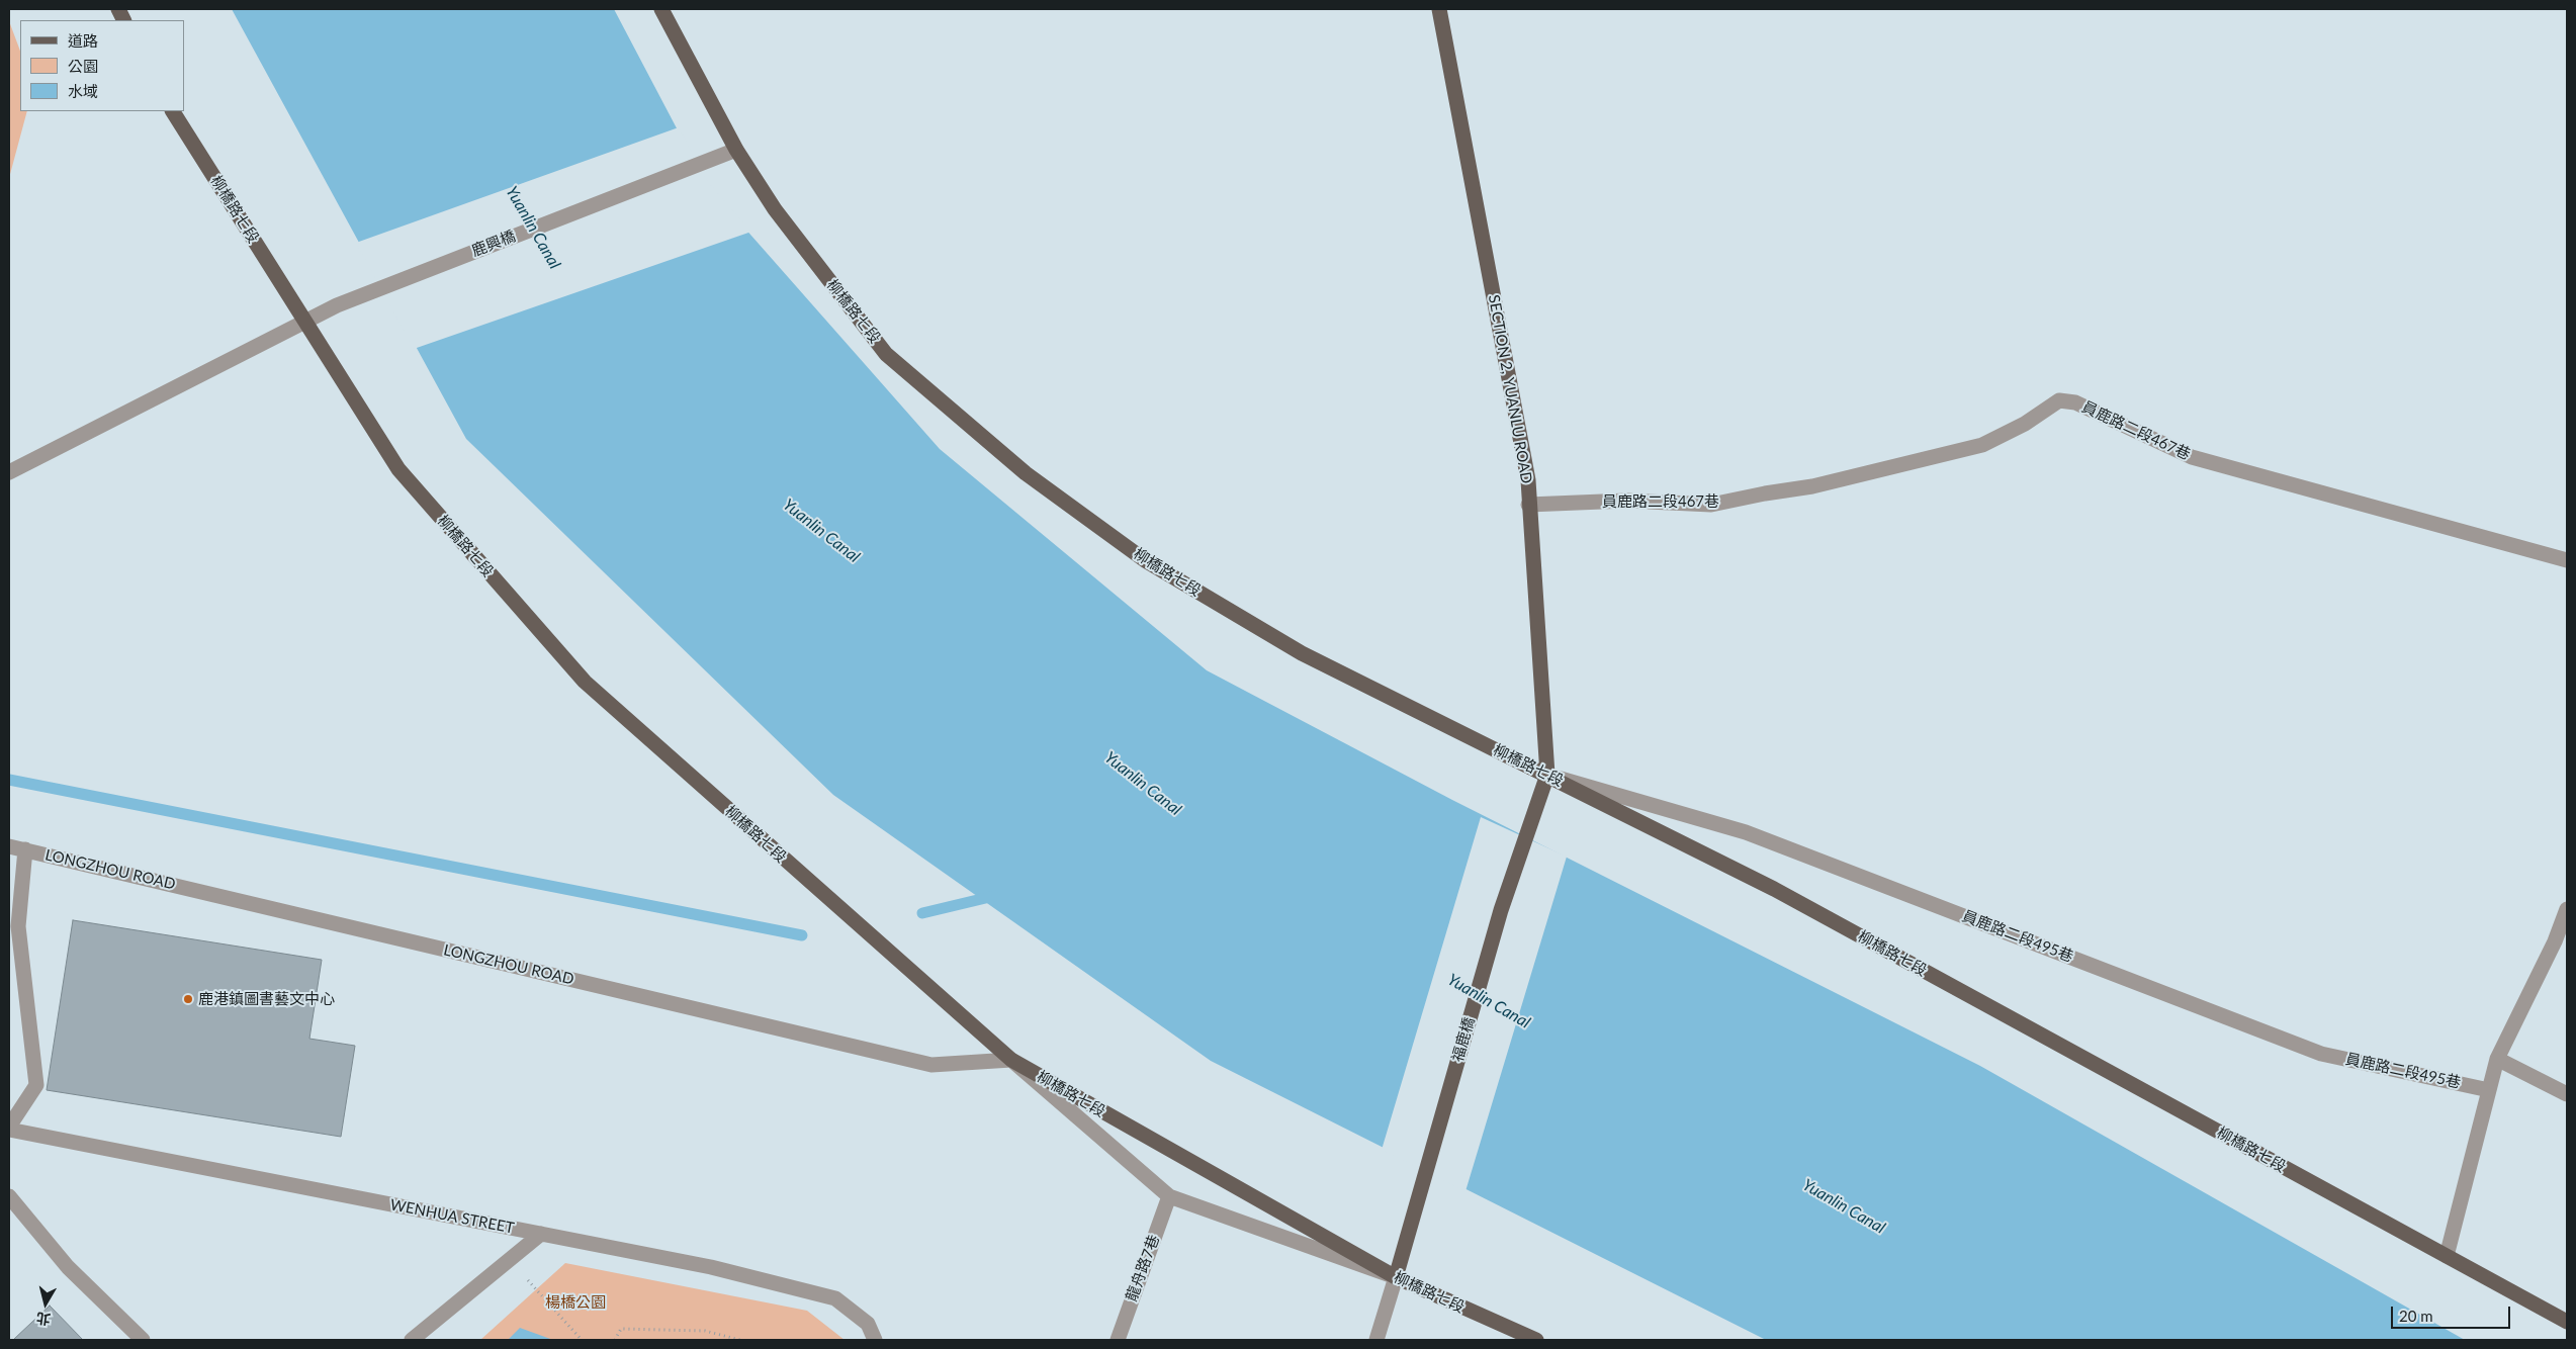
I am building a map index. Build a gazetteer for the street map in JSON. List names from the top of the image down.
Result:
{
  "streets": {
    "main road": ["柳橋路七段", "SECTION 2, YUANLU ROAD", "福鹿橋"],
    "street": [
      "鹿興橋",
      "員鹿路二段467巷",
      "LONGZHOU ROAD",
      "員鹿路二段495巷",
      "WENHUA STREET",
      "龍舟路7巷"
    ]
  },
  "crossings": [
    ["柳橋路七段", "鹿興橋"],
    ["柳橋路七段", "SECTION 2, YUANLU ROAD"],
    ["柳橋路七段", "LONGZHOU ROAD"],
    ["柳橋路七段", "員鹿路二段495巷"],
    ["柳橋路七段", "福鹿橋"],
    ["SECTION 2, YUANLU ROAD", "員鹿路二段467巷"],
    ["SECTION 2, YUANLU ROAD", "員鹿路二段495巷"],
    ["SECTION 2, YUANLU ROAD", "福鹿橋"],
    ["員鹿路二段495巷", "福鹿橋"]
  ],
  "water": ["Yuanlin Canal"],
  "parks": ["楊橋公園"],
  "places": ["鹿港鎮圖書藝文中心"],
  "legend": ["道路", "公園", "水域"],
  "scale_bar": "20 m",
  "north": "bottom"
}
